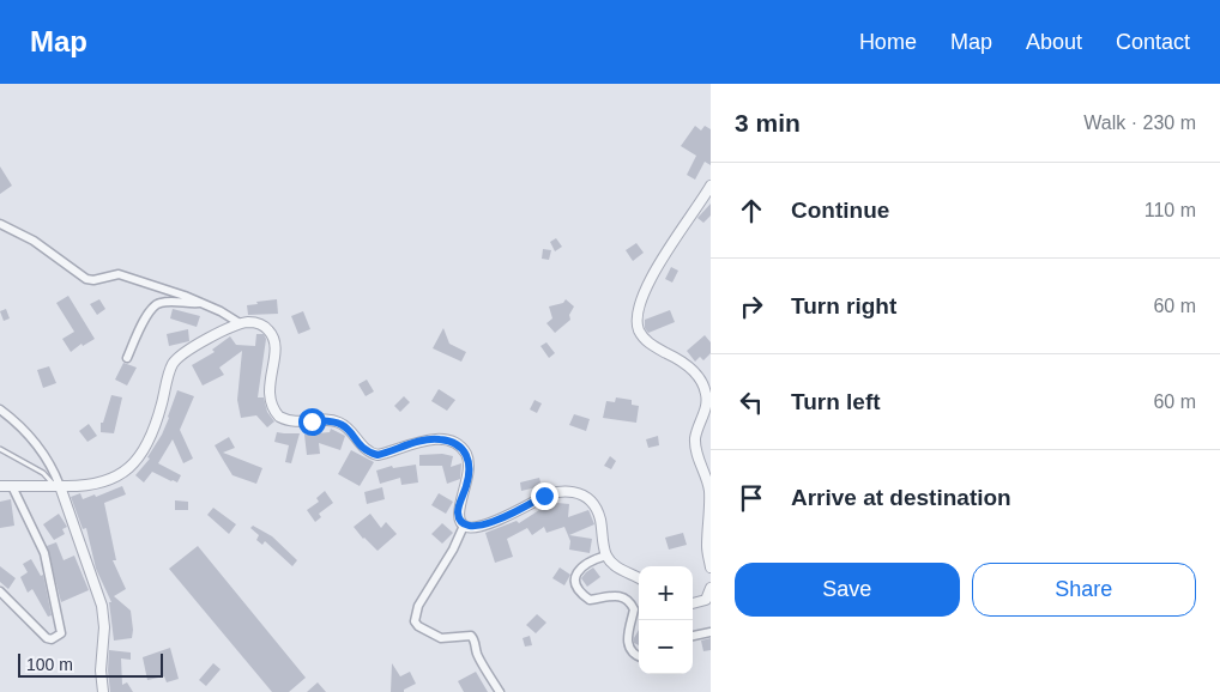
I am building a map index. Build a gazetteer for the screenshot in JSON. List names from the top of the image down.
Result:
{
  "scale_bar": "100 m",
  "page": {
    "header": "Map",
    "nav": [
      "Home",
      "Map",
      "About",
      "Contact"
    ],
    "heading": ["3 min", "Walk · 230 m"],
    "list": [
      ["Continue", "110 m"],
      ["Turn right", "60 m"],
      ["Turn left", "60 m"],
      "Arrive at destination"
    ],
    "buttons": ["Save", "Share"],
    "map_buttons": ["+", "−"],
    "scale": "100 m"
  }
}
